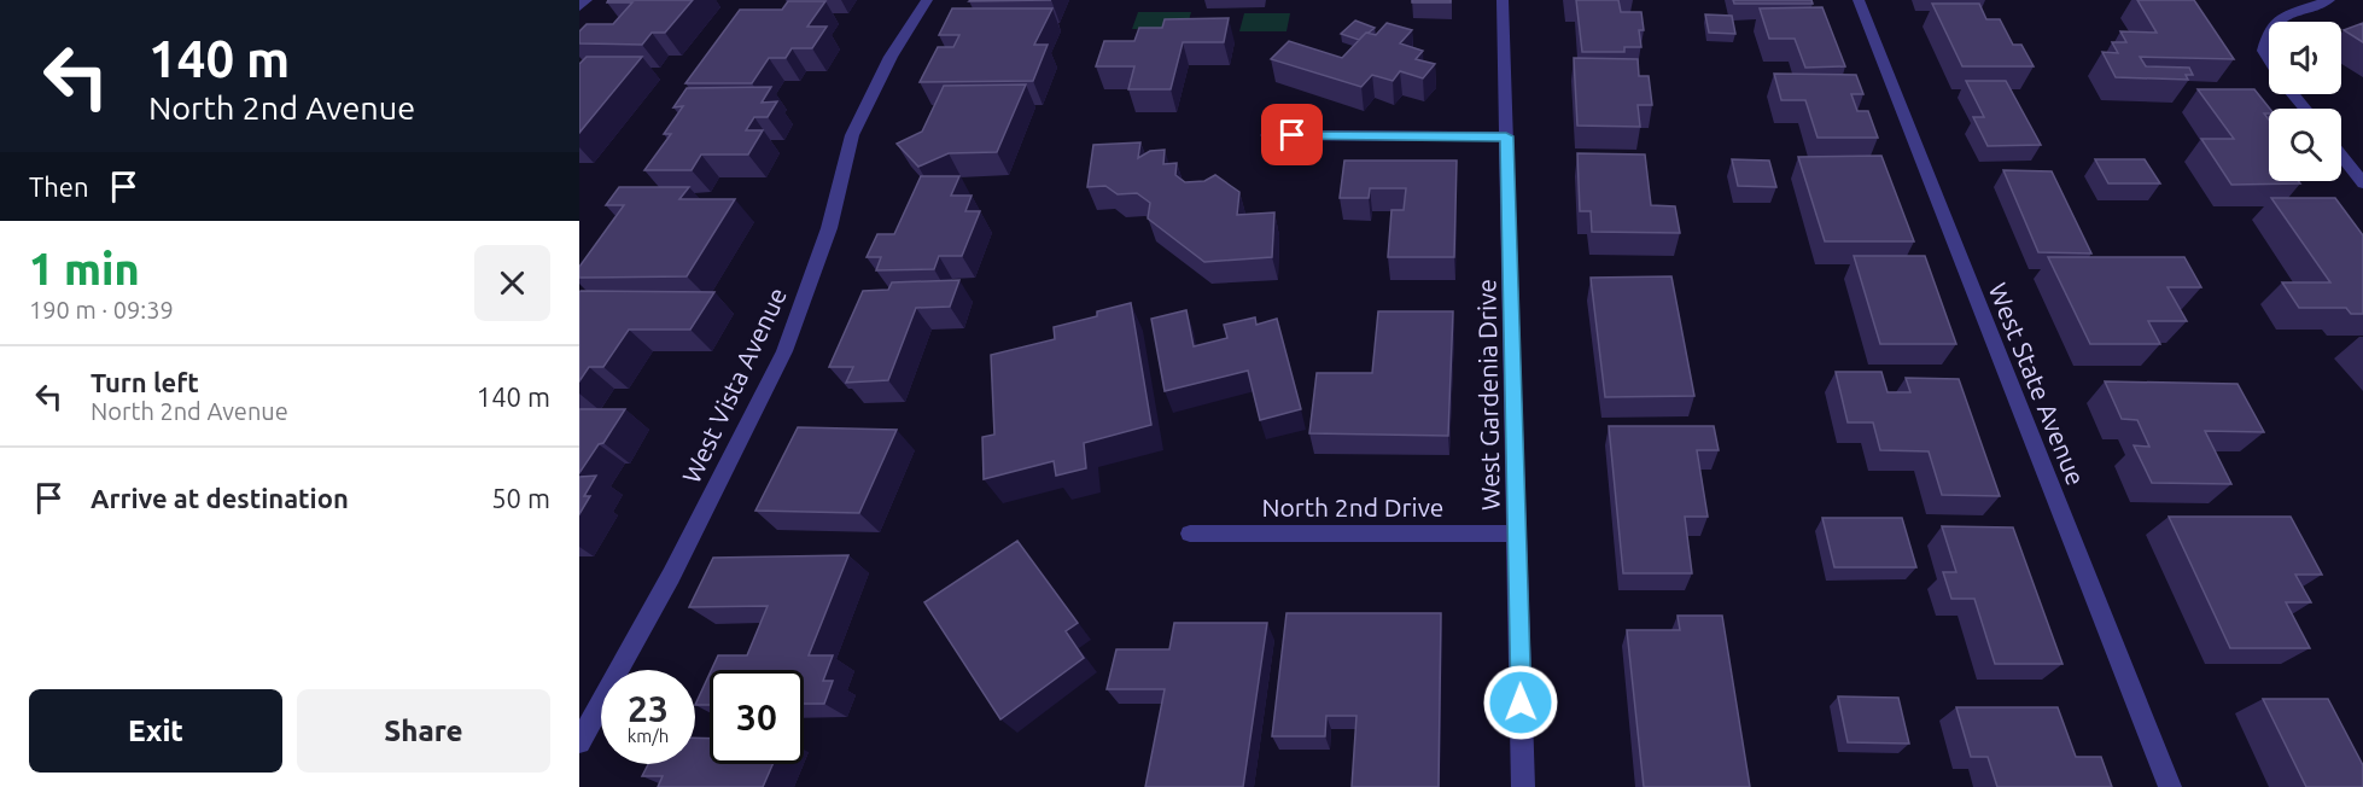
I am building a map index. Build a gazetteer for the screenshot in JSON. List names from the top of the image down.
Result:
{
  "streets": {
    "street": [
      "West State Avenue",
      "West Vista Avenue",
      "West Gardenia Drive",
      "North 2nd Drive"
    ]
  },
  "crossings": [
    ["West Gardenia Drive", "North 2nd Drive"]
  ],
  "page": {
    "turn": ["140 m", "North 2nd Avenue"],
    "then": "Then",
    "heading": ["1 min", "190 m · 09:39"],
    "list": [
      {
        "name": "Turn left",
        "note": "North 2nd Avenue",
        "value": "140 m"
      },
      {
        "name": "Arrive at destination",
        "value": "50 m"
      }
    ],
    "speed": "23 km/h",
    "limit": "30",
    "buttons": ["Exit", "Share"]
  }
}
